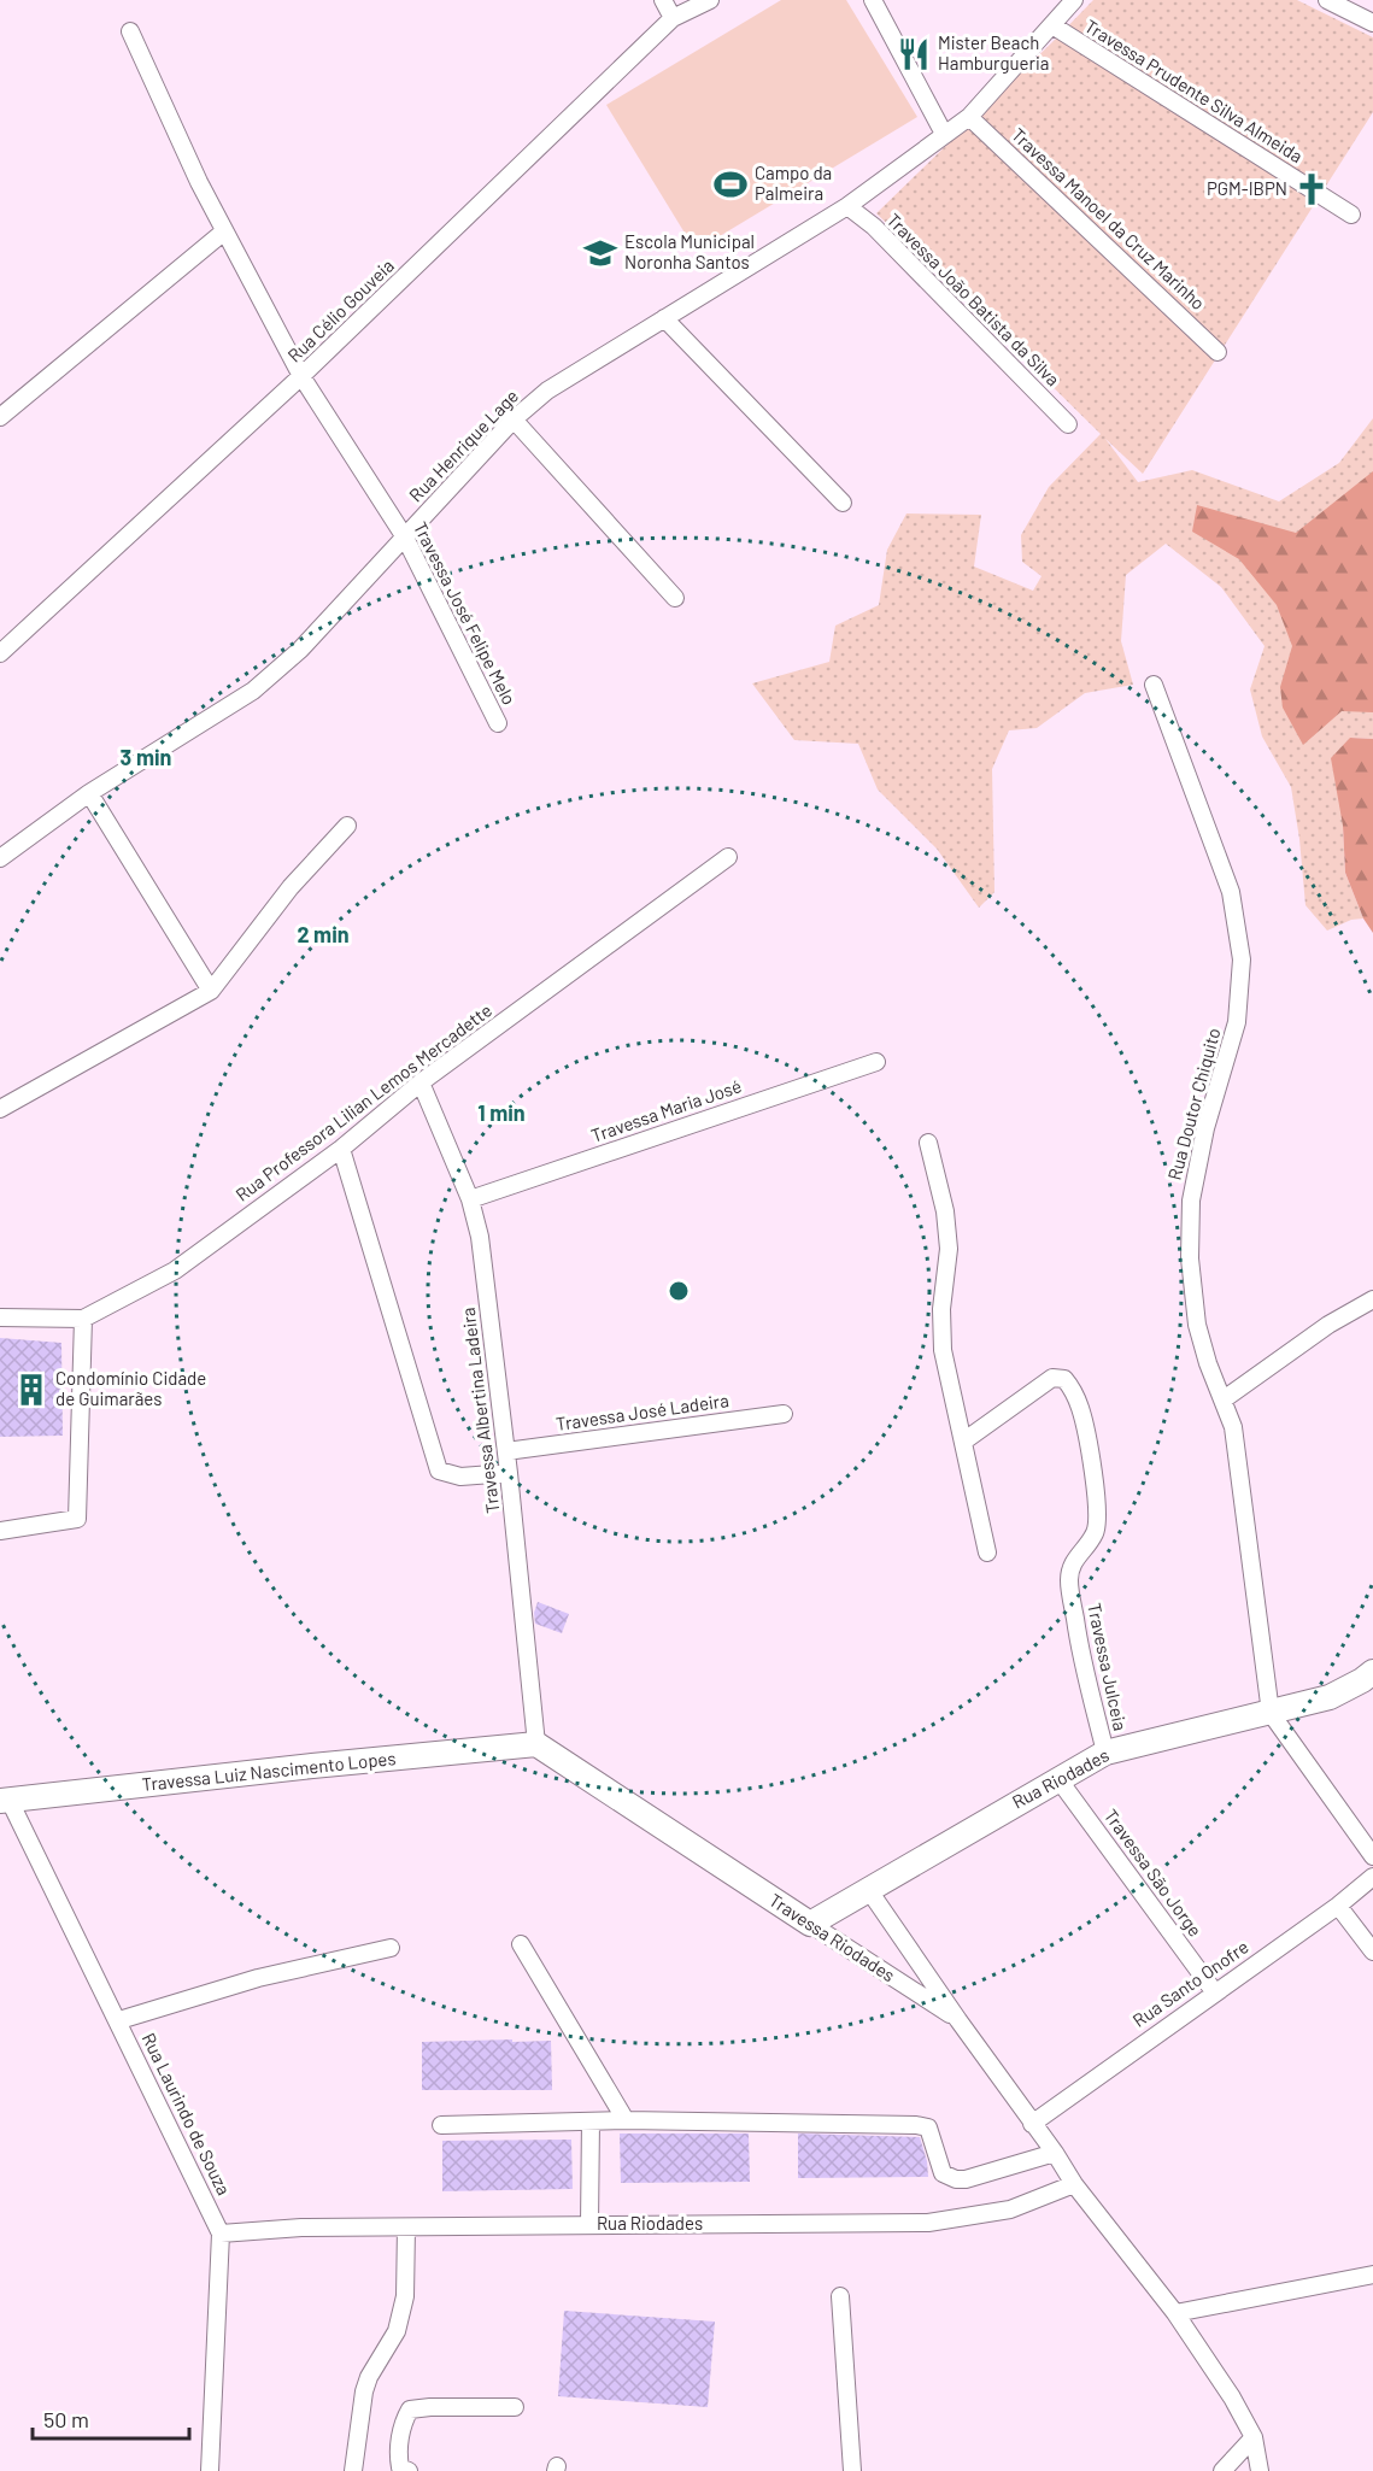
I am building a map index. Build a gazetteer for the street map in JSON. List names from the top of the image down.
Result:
{
  "streets": {
    "street": [
      "Travessa Prudente Silva Almeida",
      "Travessa Manoel da Cruz Marinho",
      "Travessa João Batista da Silva",
      "Rua Célio Gouveia",
      "Rua Henrique Lage",
      "Travessa José Felipe Melo",
      "Rua Professora Lilian Lemos Mercadette",
      "Rua Doutor Chiquito",
      "Travessa Maria José",
      "Travessa Albertina Ladeira",
      "Travessa José Ladeira",
      "Travessa Julceia",
      "Travessa Luiz Nascimento Lopes",
      "Rua Riodades",
      "Travessa São Jorge",
      "Travessa Riodades",
      "Rua Santo Onofre",
      "Rua Laurindo de Souza"
    ]
  },
  "crossings": [
    ["Travessa Prudente Silva Almeida", "Rua Henrique Lage"],
    ["Travessa Manoel da Cruz Marinho", "Rua Henrique Lage"],
    ["Travessa João Batista da Silva", "Rua Henrique Lage"],
    ["Rua Célio Gouveia", "Travessa José Felipe Melo"],
    ["Rua Henrique Lage", "Travessa José Felipe Melo"],
    ["Rua Professora Lilian Lemos Mercadette", "Travessa Albertina Ladeira"],
    ["Rua Doutor Chiquito", "Rua Riodades"],
    ["Travessa Maria José", "Travessa Albertina Ladeira"],
    ["Travessa Albertina Ladeira", "Travessa José Ladeira"],
    ["Travessa Albertina Ladeira", "Travessa Luiz Nascimento Lopes"],
    ["Travessa Albertina Ladeira", "Travessa Riodades"],
    ["Travessa Julceia", "Rua Riodades"],
    ["Travessa Luiz Nascimento Lopes", "Travessa Riodades"],
    ["Travessa Luiz Nascimento Lopes", "Rua Laurindo de Souza"],
    ["Rua Riodades", "Travessa São Jorge"],
    ["Rua Riodades", "Travessa Riodades"],
    ["Rua Riodades", "Rua Laurindo de Souza"],
    ["Travessa São Jorge", "Rua Santo Onofre"],
    ["Travessa Riodades", "Rua Santo Onofre"]
  ],
  "places": {
    "restaurant": ["Mister Beach Hamburgueria"],
    "sports": ["Campo da Palmeira"],
    "church": ["PGM-IBPN"],
    "school or university": ["Escola Municipal Noronha Santos"],
    "building": ["Condomínio Cidade de Guimarães"]
  },
  "scale_bar": "50 m",
  "rings": ["3 min", "2 min", "1 min"]
}
